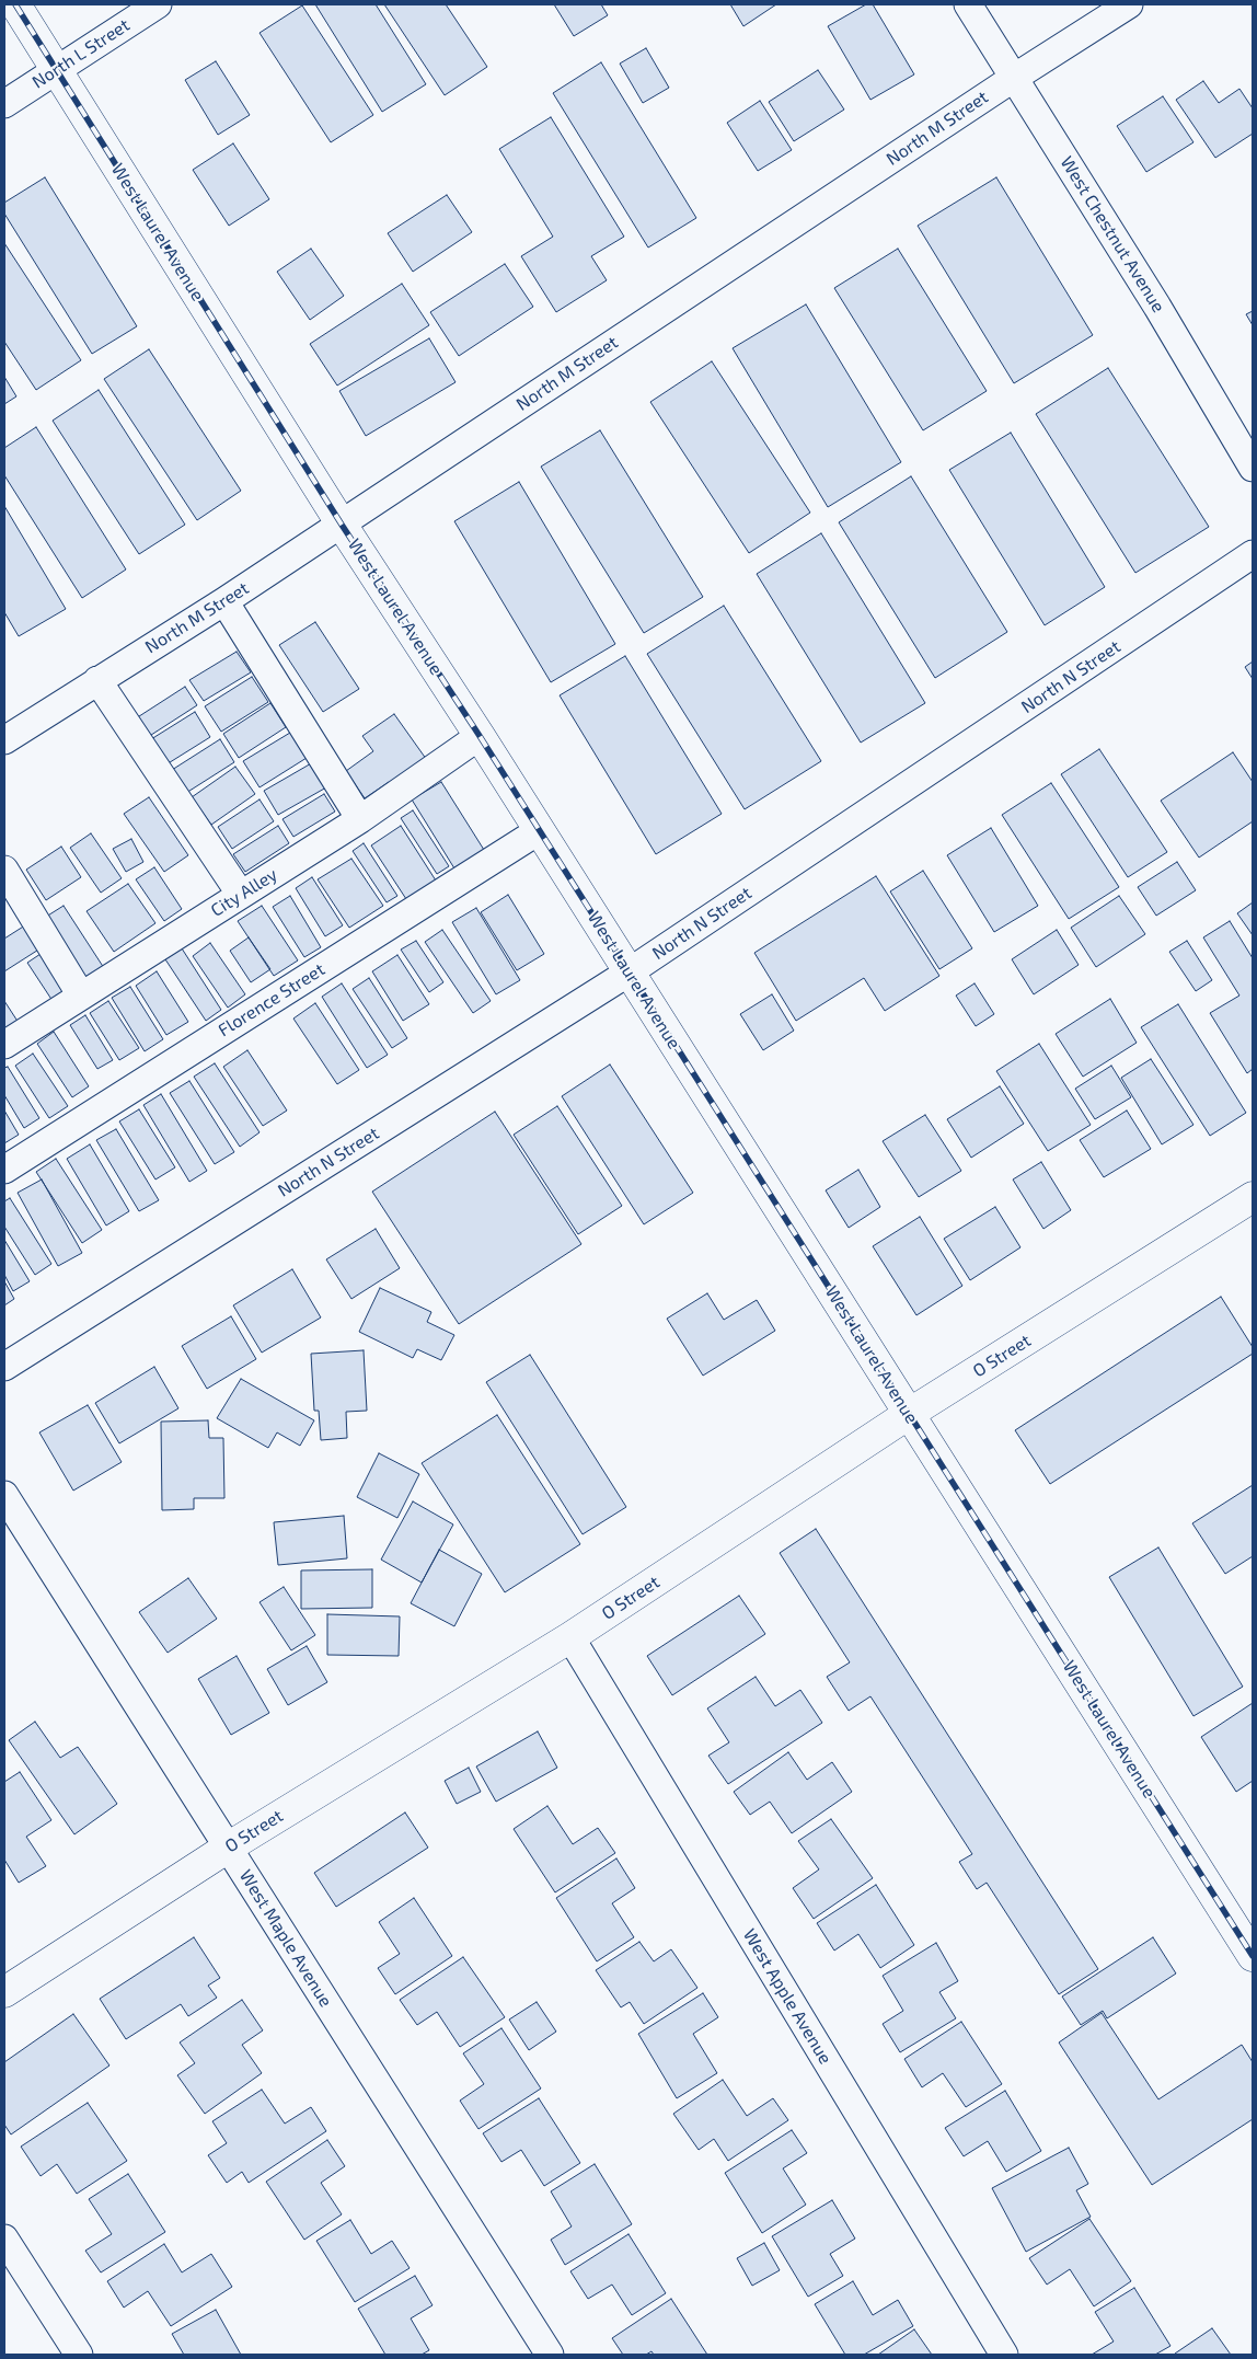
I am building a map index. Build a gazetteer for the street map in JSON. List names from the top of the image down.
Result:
{
  "streets": {
    "street": [
      "North L Street",
      "North M Street",
      "West Laurel Avenue",
      "West Chestnut Avenue",
      "North N Street",
      "City Alley",
      "Florence Street",
      "O Street",
      "West Maple Avenue",
      "West Apple Avenue"
    ]
  },
  "crossings": [
    ["North L Street", "West Laurel Avenue"],
    ["North M Street", "West Laurel Avenue"],
    ["North M Street", "West Chestnut Avenue"],
    ["West Laurel Avenue", "North N Street"],
    ["West Laurel Avenue", "City Alley"],
    ["West Laurel Avenue", "Florence Street"],
    ["West Laurel Avenue", "O Street"],
    ["O Street", "West Maple Avenue"],
    ["O Street", "West Apple Avenue"]
  ]
}
